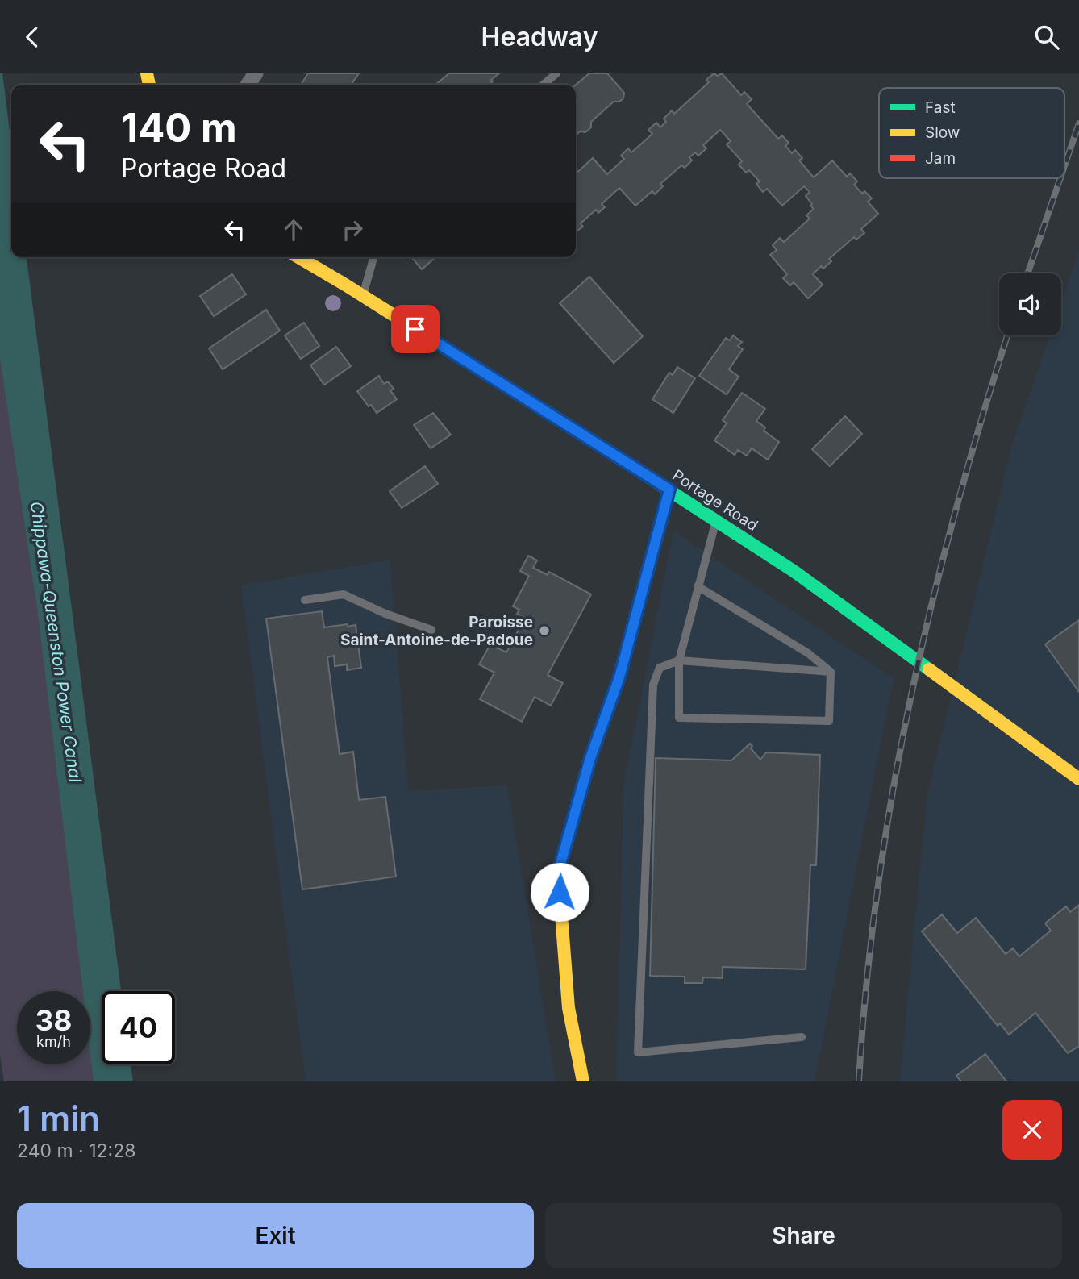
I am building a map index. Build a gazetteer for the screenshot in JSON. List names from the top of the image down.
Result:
{
  "streets": {
    "street": ["Portage Road"]
  },
  "water": ["Chippawa-Queenston Power Canal"],
  "places": ["Paroisse Saint-Antoine-de-Padoue"],
  "legend": ["Fast", "Slow", "Jam"],
  "page": {
    "header": "Headway",
    "turn": ["140 m", "Portage Road"],
    "speed": "38 km/h",
    "limit": "40",
    "heading": ["1 min", "240 m · 12:28"],
    "buttons": ["Exit", "Share"]
  }
}
